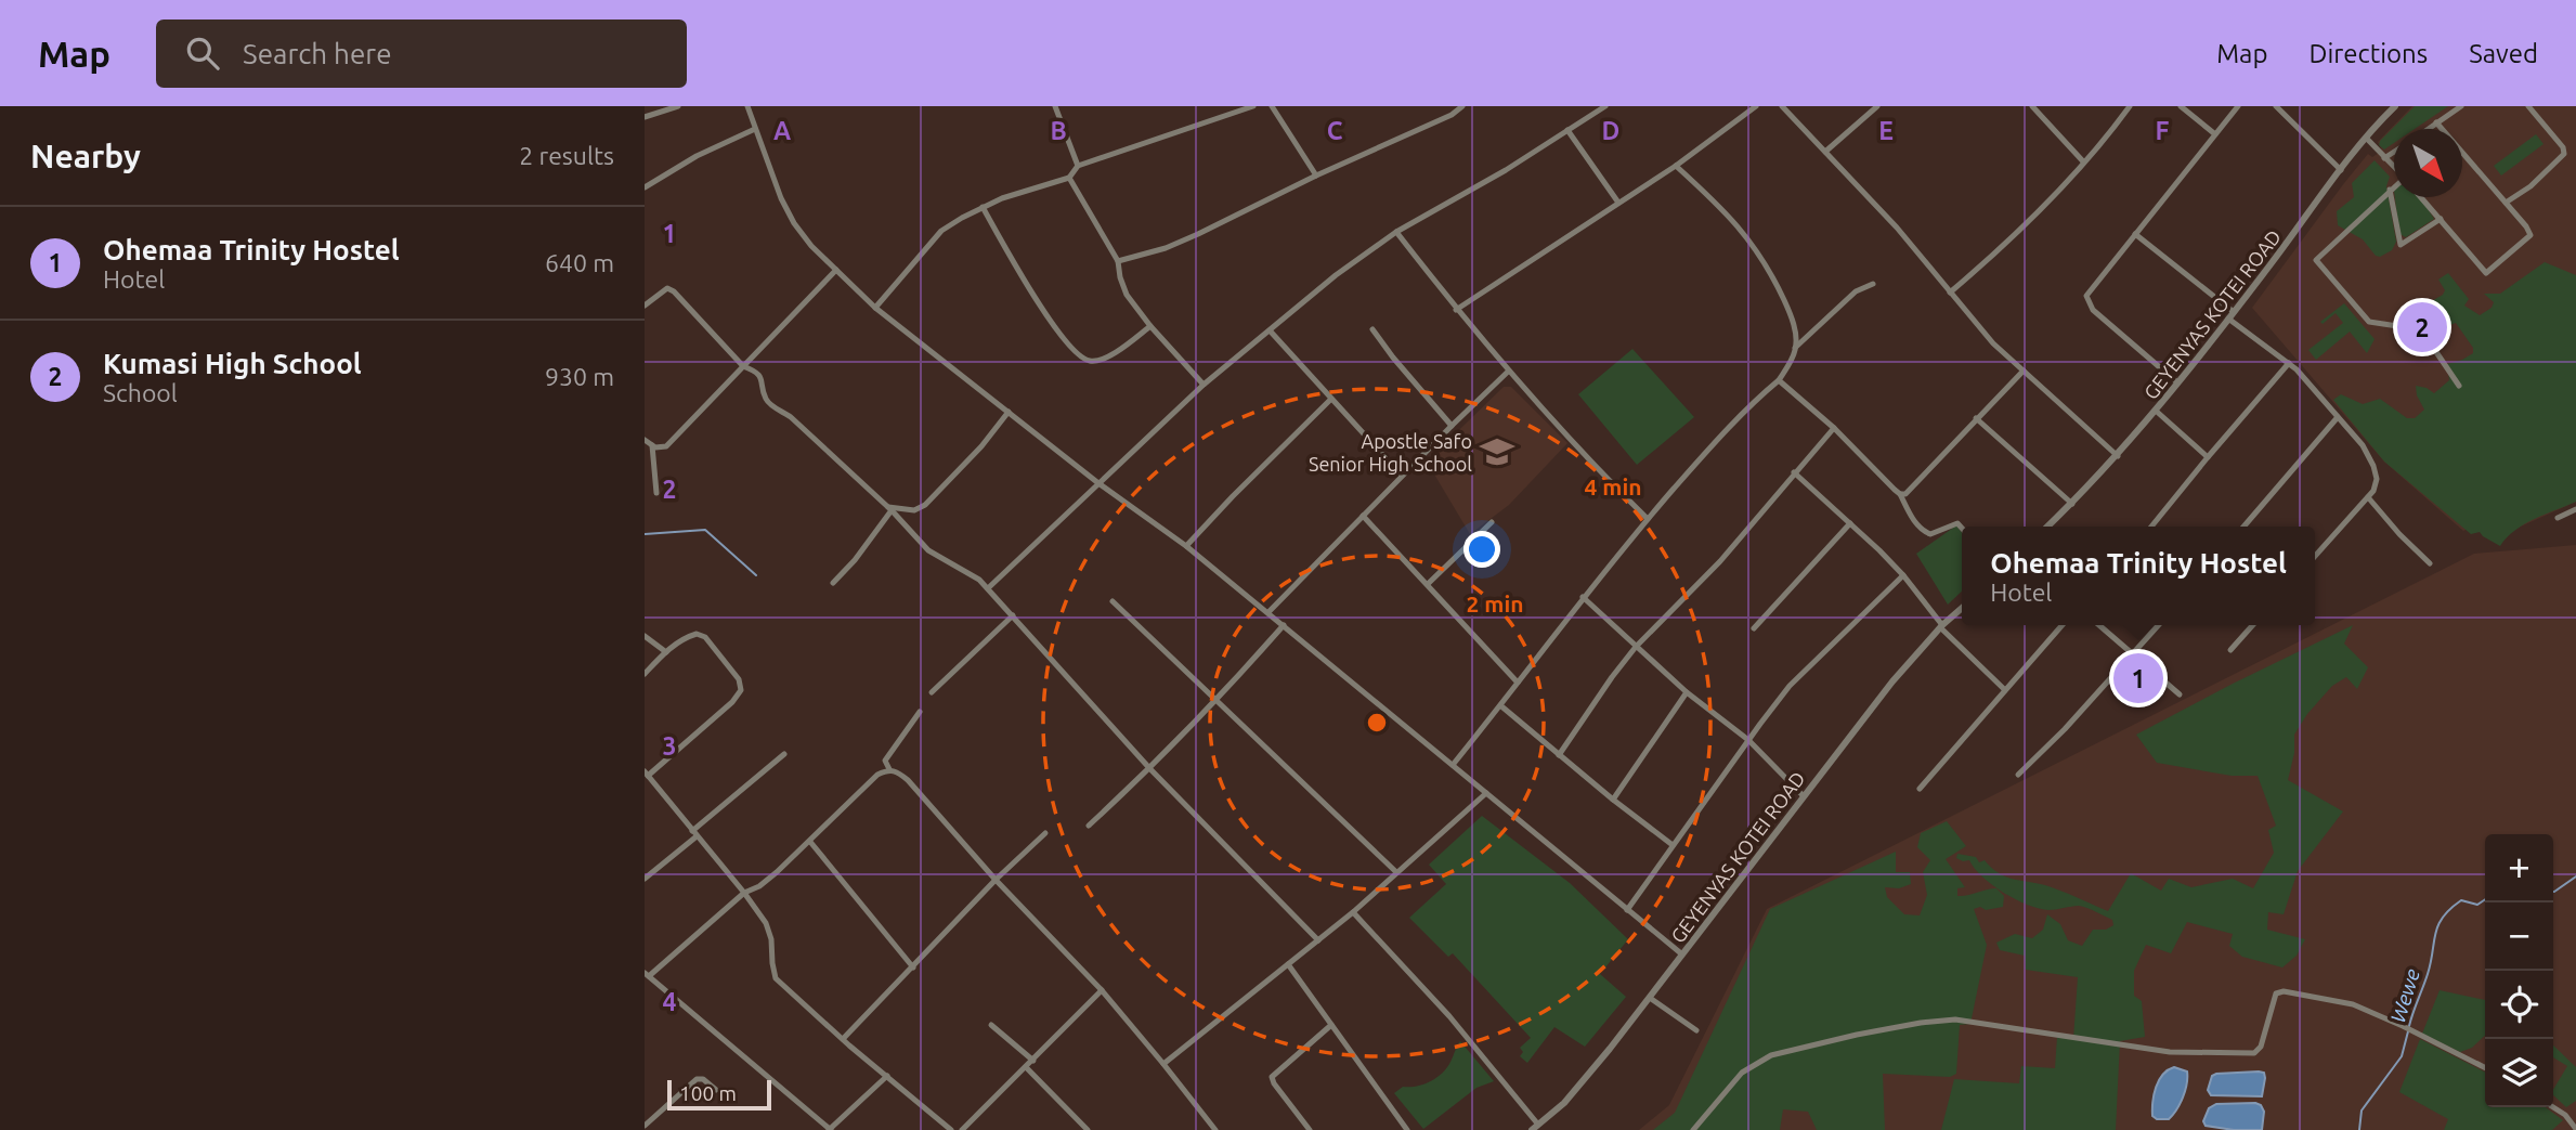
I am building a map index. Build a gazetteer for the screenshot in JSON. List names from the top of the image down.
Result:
{
  "streets": {
    "street": ["GEYENYAS KOTEI ROAD"]
  },
  "water": ["Wewe"],
  "places": {
    "school or university": ["Apostle Safo Senior High School"]
  },
  "scale_bar": "100 m",
  "north": "bottom right",
  "page": {
    "header": "Map",
    "search": "Search here",
    "nav": ["Map", "Directions", "Saved"],
    "heading": ["Nearby", "2 results"],
    "list": [
      {
        "mark": "1",
        "name": "Ohemaa Trinity Hostel",
        "note": "Hotel",
        "value": "640 m"
      },
      {
        "mark": "2",
        "name": "Kumasi High School",
        "note": "School",
        "value": "930 m"
      }
    ],
    "pins": ["2", "1"],
    "popup": ["Ohemaa Trinity Hostel", "Hotel"],
    "map_buttons": ["+", "−"],
    "scale": "100 m"
  },
  "grid": {
    "columns": [
      "A",
      "B",
      "C",
      "D",
      "E",
      "F"
    ],
    "rows": [
      "1",
      "2",
      "3",
      "4"
    ]
  },
  "rings": ["4 min", "2 min"]
}
